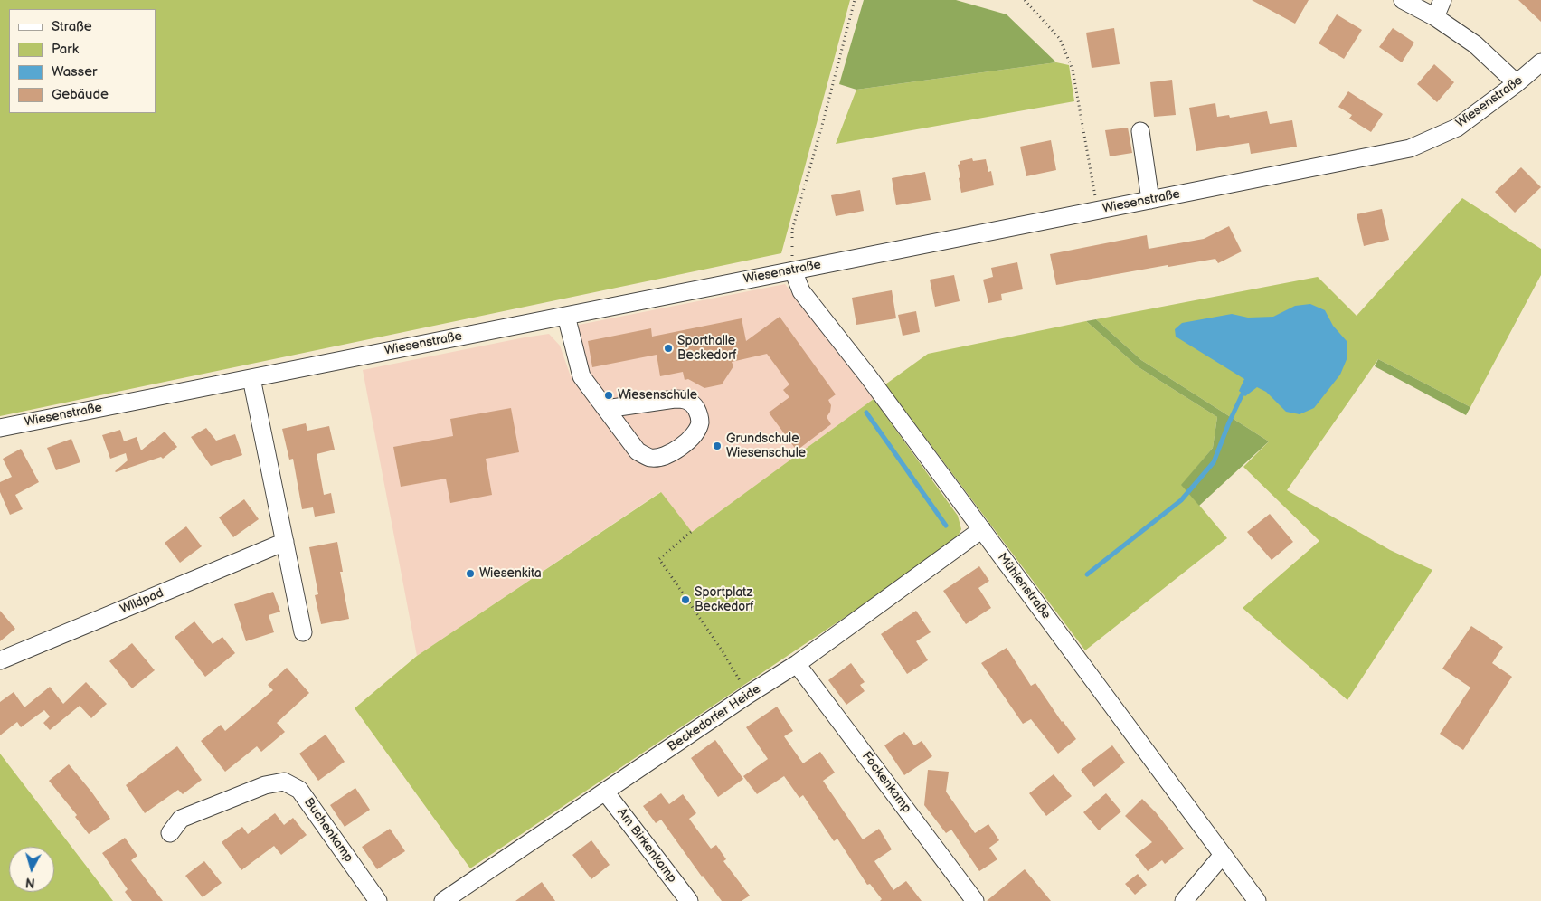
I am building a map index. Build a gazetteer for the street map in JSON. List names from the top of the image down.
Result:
{
  "streets": {
    "street": [
      "Wiesenstraße",
      "Mühlenstraße",
      "Wildpad",
      "Beckedorfer Heide",
      "Fockenkamp",
      "Buchenkamp",
      "Am Birkenkamp"
    ]
  },
  "crossings": [
    ["Wiesenstraße", "Mühlenstraße"],
    ["Mühlenstraße", "Beckedorfer Heide"],
    ["Beckedorfer Heide", "Fockenkamp"],
    ["Beckedorfer Heide", "Am Birkenkamp"]
  ],
  "places": [
    "Sporthalle Beckedorf",
    "Wiesenschule",
    "Grundschule Wiesenschule",
    "Wiesenkita",
    "Sportplatz Beckedorf"
  ],
  "legend": [
    "Straße",
    "Park",
    "Wasser",
    "Gebäude"
  ],
  "north": "bottom"
}
